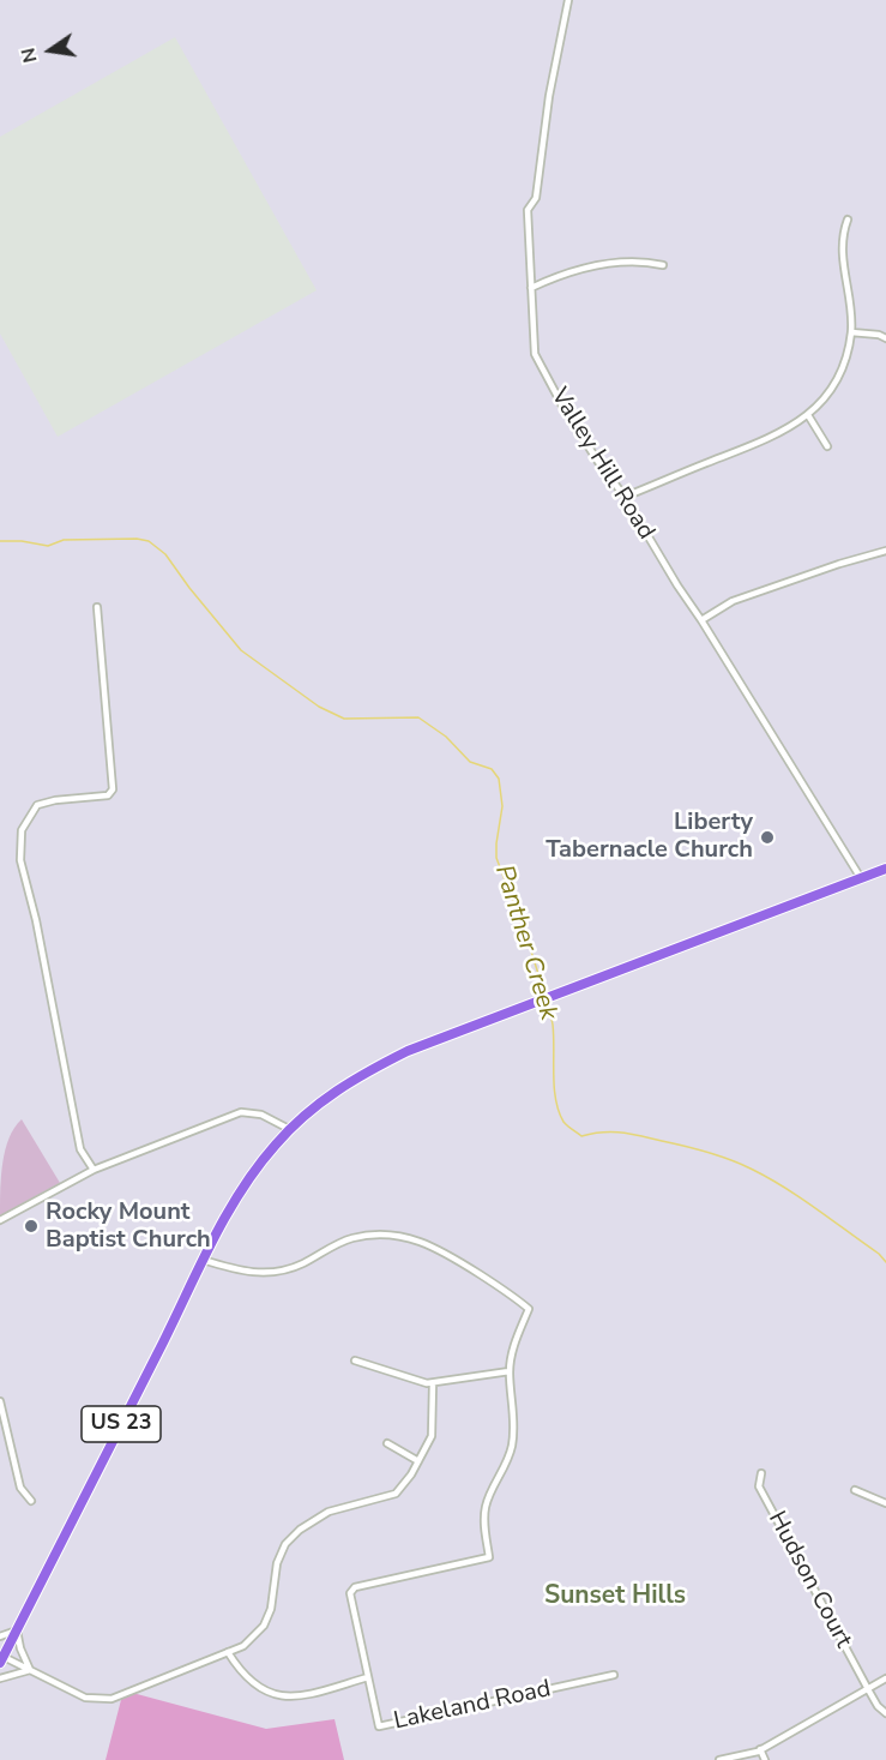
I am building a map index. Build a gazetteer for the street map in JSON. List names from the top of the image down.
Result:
{
  "streets": {
    "main road": ["US 23"],
    "street": ["Valley Hill Road", "Hudson Court", "Lakeland Road"]
  },
  "crossings": [
    ["Valley Hill Road", "US 23"]
  ],
  "districts": ["Sunset Hills"],
  "water": ["Panther Creek"],
  "places": ["Liberty Tabernacle Church", "Rocky Mount Baptist Church"],
  "north": "left"
}
